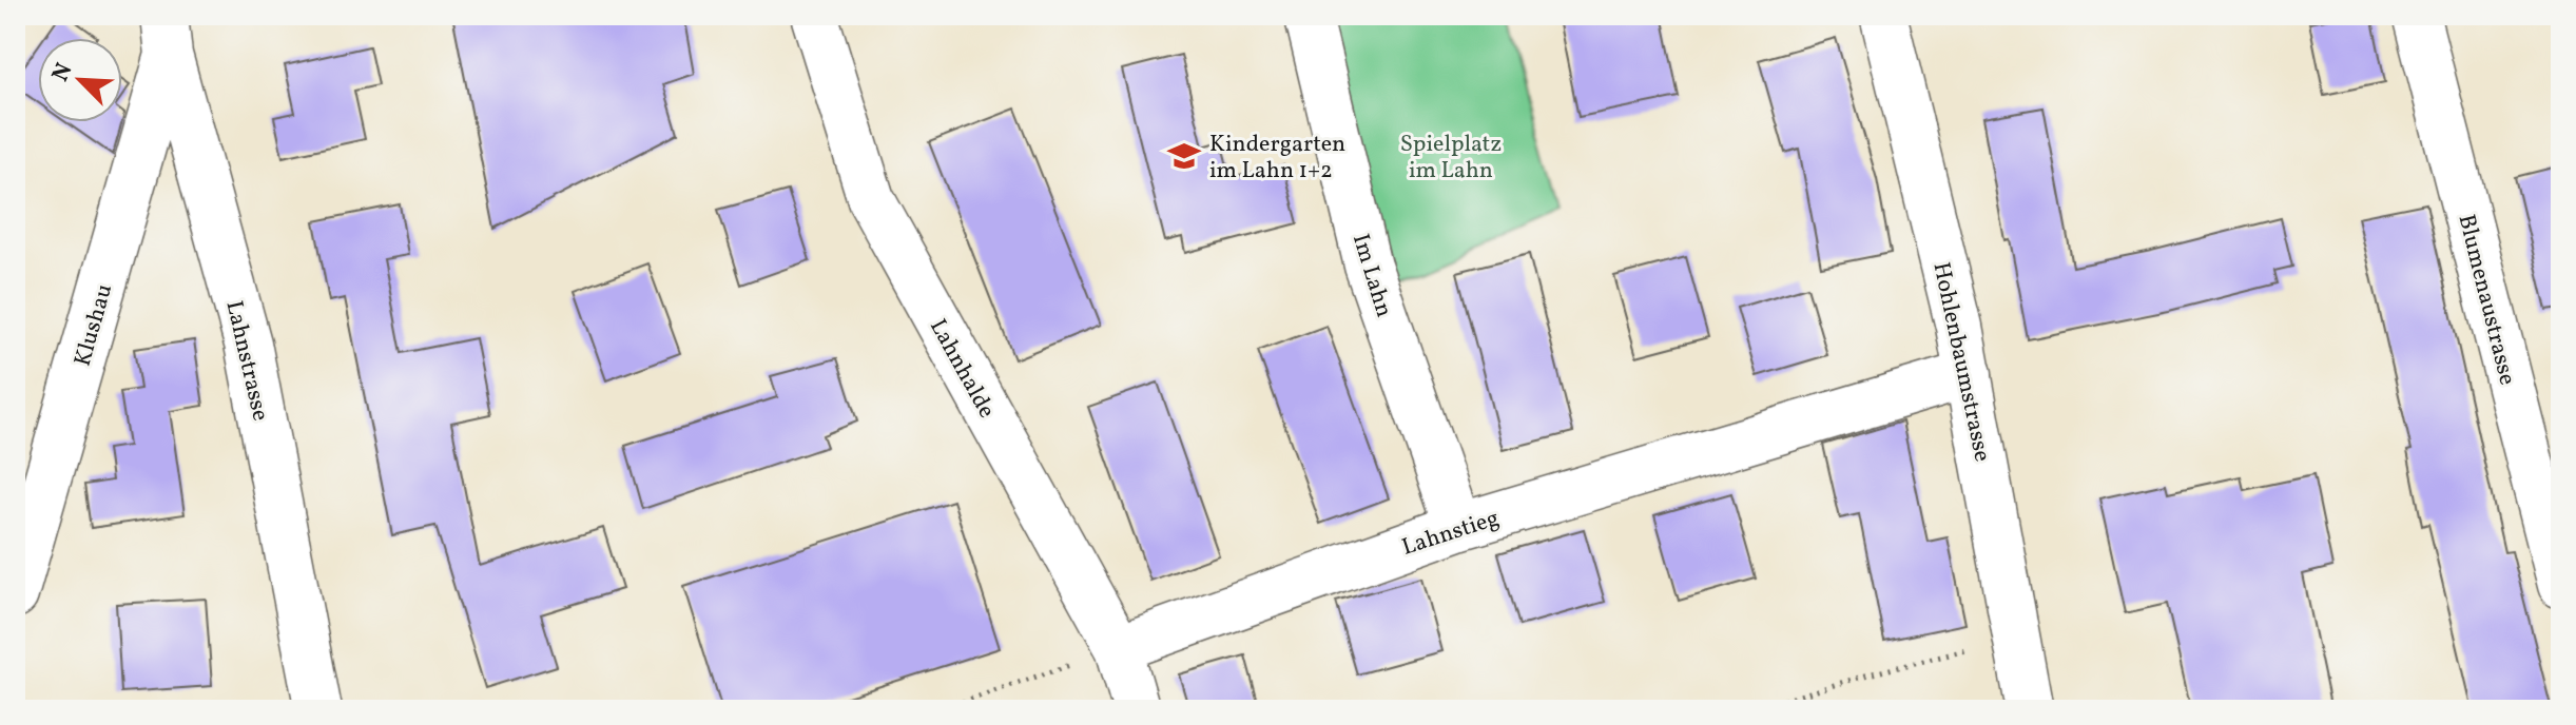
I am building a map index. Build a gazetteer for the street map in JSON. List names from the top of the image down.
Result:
{
  "streets": {
    "street": [
      "Im Lahn",
      "Blumenaustrasse",
      "Klushau",
      "Lahnstrasse",
      "Hohlenbaumstrasse",
      "Lahnhalde",
      "Lahnstieg"
    ]
  },
  "crossings": [
    ["Im Lahn", "Lahnstieg"],
    ["Klushau", "Lahnstrasse"],
    ["Hohlenbaumstrasse", "Lahnstieg"],
    ["Lahnhalde", "Lahnstieg"]
  ],
  "parks": ["Spielplatz im Lahn"],
  "places": {
    "school or university": ["Kindergarten im Lahn 1+2"]
  },
  "north": "top left"
}
